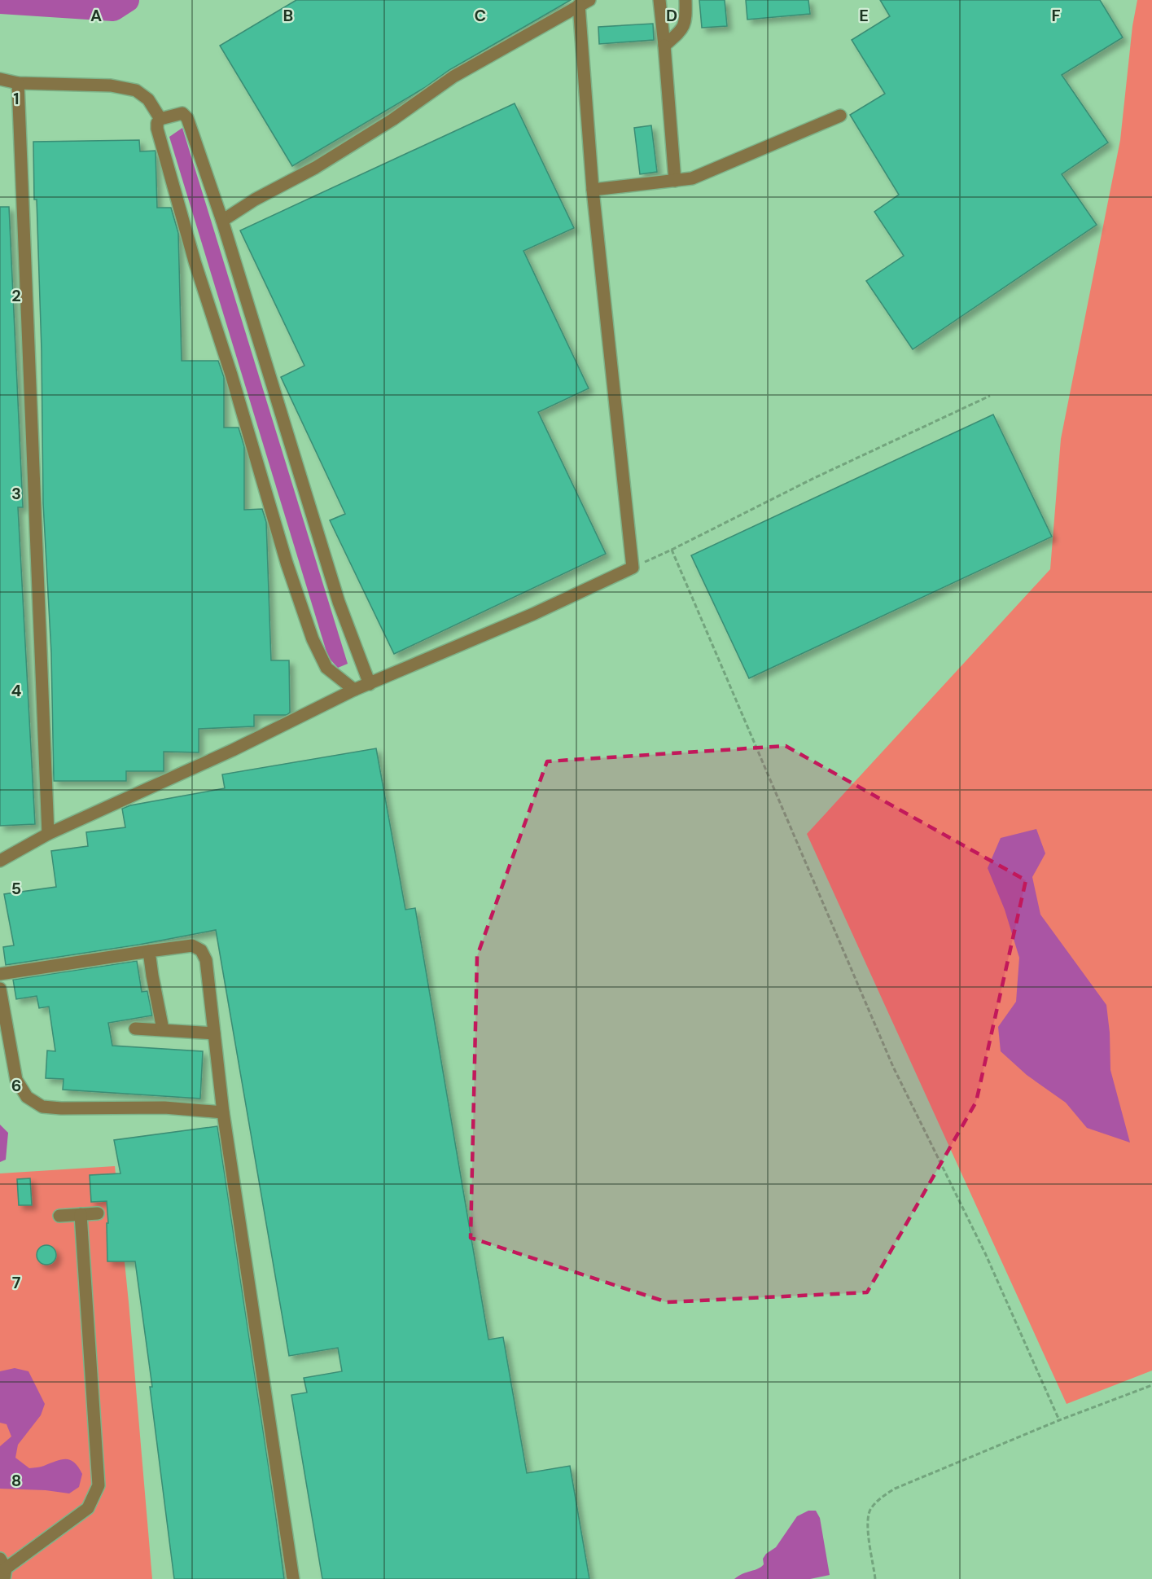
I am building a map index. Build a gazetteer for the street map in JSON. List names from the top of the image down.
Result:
{
  "grid": {
    "columns": [
      "A",
      "B",
      "C",
      "D",
      "E",
      "F"
    ],
    "rows": [
      "1",
      "2",
      "3",
      "4",
      "5",
      "6",
      "7",
      "8"
    ]
  }
}
